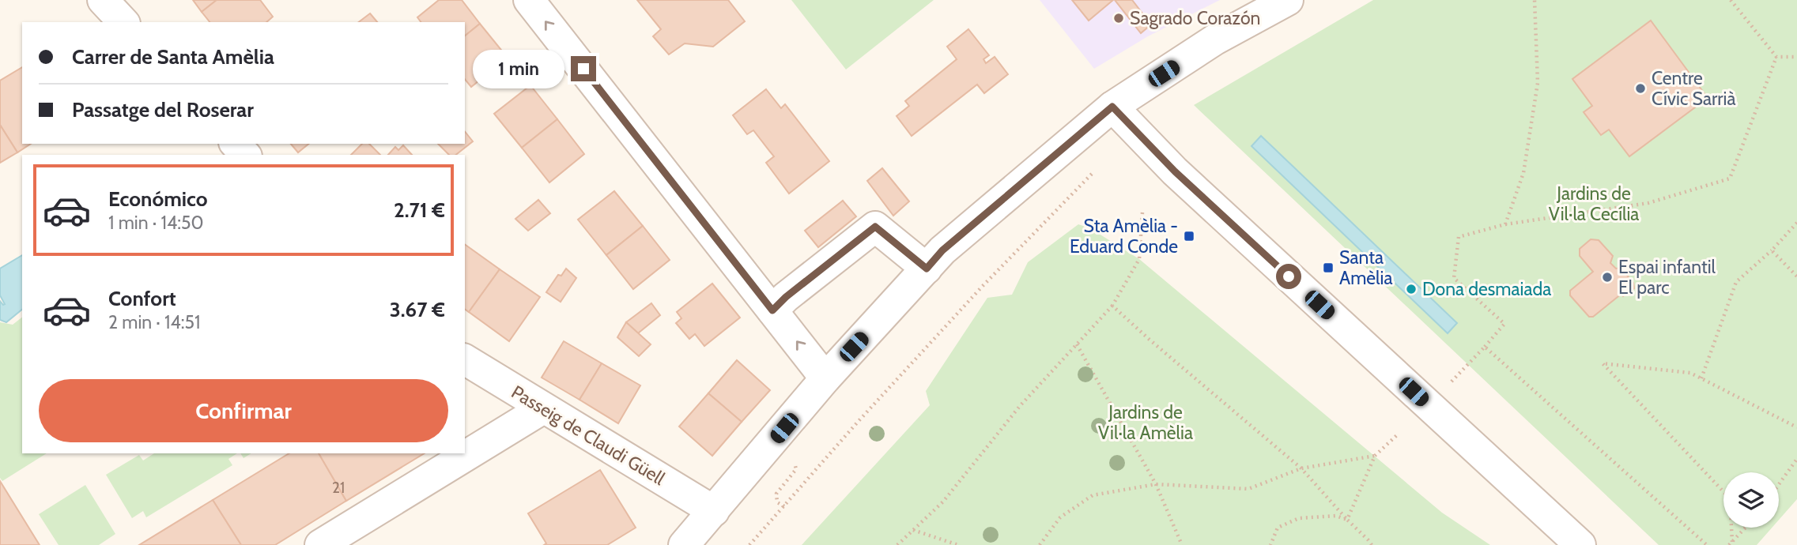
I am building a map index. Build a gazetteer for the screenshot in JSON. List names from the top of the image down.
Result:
{
  "streets": {
    "street": ["Passeig de Claudi Güell"]
  },
  "parks": ["Jardins de Vil·la Cecília", "Jardins de Vil·la Amèlia"],
  "places": {
    "other": [
      "Sagrado Corazón",
      "Centre Cívic Sarrià",
      "Espai infantil El parc",
      "Dona desmaiada"
    ],
    "transit": ["Sta Amèlia - Eduard Conde", "Santa Amèlia"]
  },
  "house_numbers": ["21"],
  "page": {
    "banner": ["Carrer de Santa Amèlia", "Passatge del Roserar"],
    "bubble": "1 min",
    "list": [
      {
        "name": "Económico",
        "note": "1 min · 14:50",
        "value": "2.71 €"
      },
      {
        "name": "Confort",
        "note": "2 min · 14:51",
        "value": "3.67 €"
      }
    ],
    "buttons": "Confirmar"
  }
}
